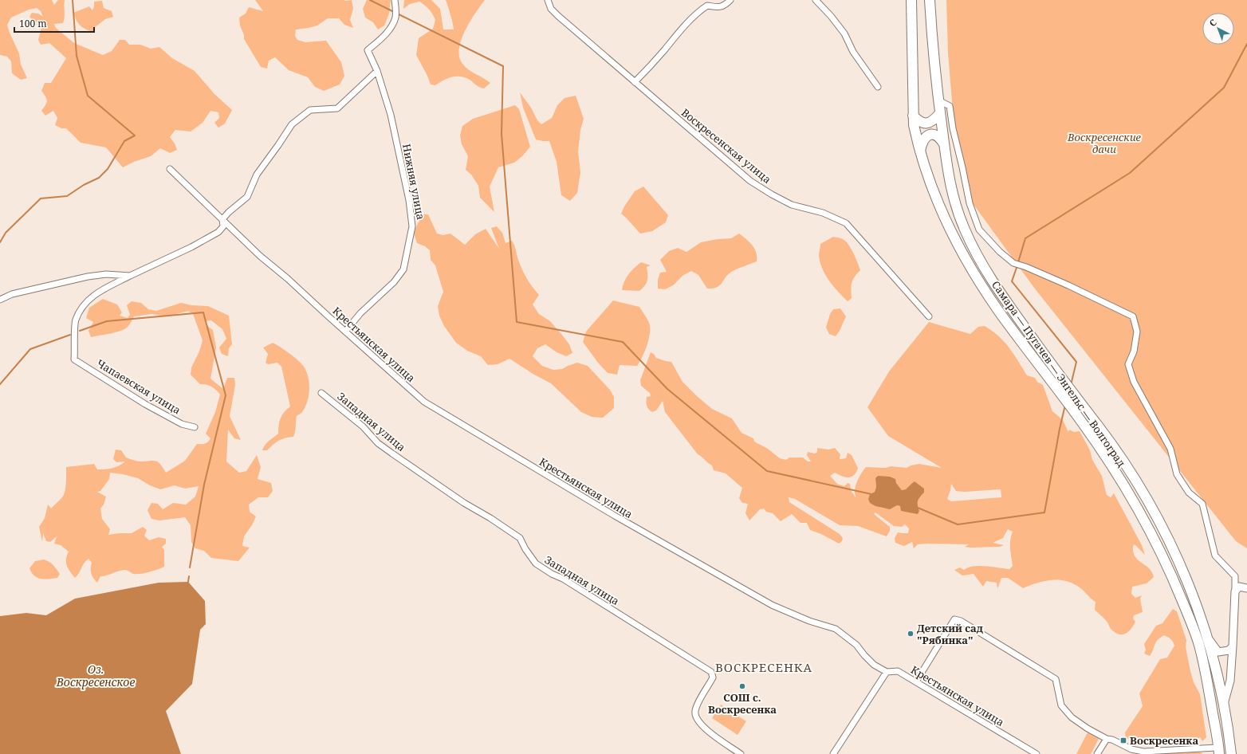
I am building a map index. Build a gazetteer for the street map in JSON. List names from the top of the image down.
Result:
{
  "streets": {
    "main road": ["Самара — Пугачев — Энгельс — Волгоград"],
    "street": [
      "Воскресенская улица",
      "Нижняя улица",
      "Крестьянская улица",
      "Чапаевская улица",
      "Западная улица"
    ]
  },
  "crossings": [
    ["Нижняя улица", "Крестьянская улица"]
  ],
  "districts": ["ВОСКРЕСЕНКА"],
  "water": ["Оз. Воскресенское"],
  "parks": ["Воскресенские дачи"],
  "places": {
    "other": ["Детский сад \"Рябинка\"", "СОШ с. Воскресенка"],
    "transit": ["Воскресенка"]
  },
  "scale_bar": "100 m",
  "north": "top left"
}
